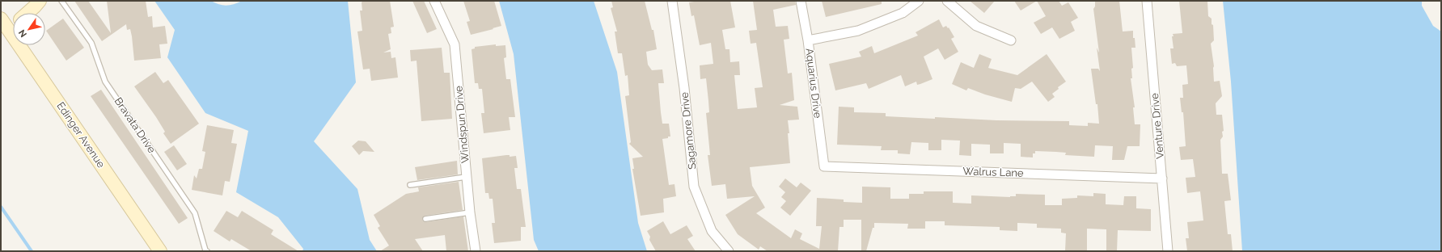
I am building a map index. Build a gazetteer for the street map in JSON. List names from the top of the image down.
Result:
{
  "streets": {
    "street": [
      "Aquarius Drive",
      "Windspun Drive",
      "Venture Drive",
      "Sagamore Drive",
      "Edinger Avenue",
      "Walrus Lane"
    ],
    "lane": ["Bravata Drive"]
  },
  "crossings": [
    ["Aquarius Drive", "Walrus Lane"],
    ["Venture Drive", "Walrus Lane"]
  ],
  "north": "bottom left"
}
